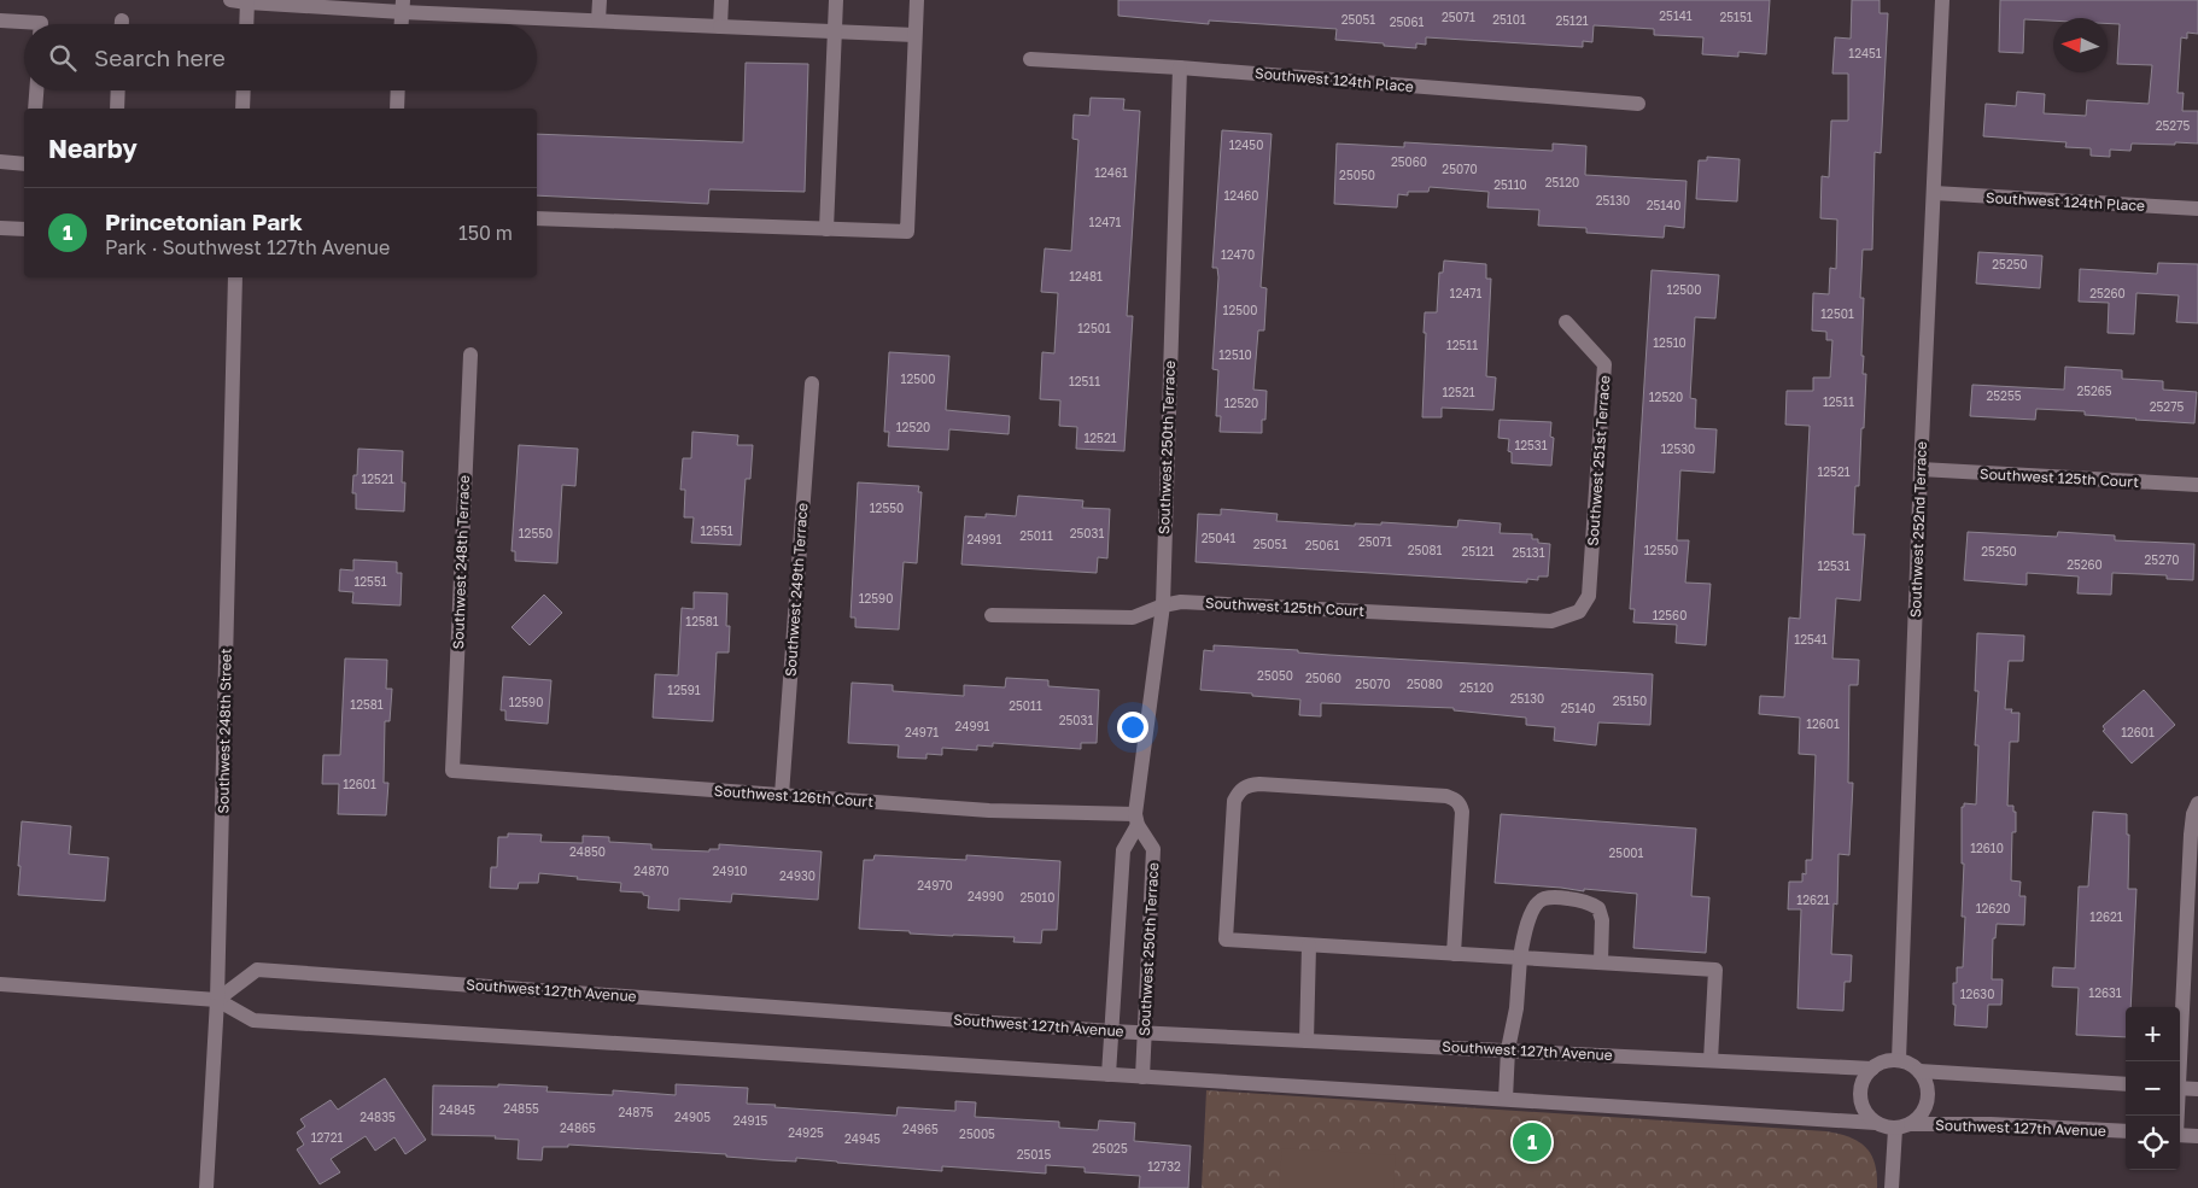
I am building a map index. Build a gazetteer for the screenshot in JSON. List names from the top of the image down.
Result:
{
  "streets": {
    "street": [
      "Southwest 124th Place",
      "Southwest 250th Terrace",
      "Southwest 251st Terrace",
      "Southwest 125th Court",
      "Southwest 252nd Terrace",
      "Southwest 248th Terrace",
      "Southwest 249th Terrace",
      "Southwest 248th Street",
      "Southwest 126th Court",
      "Southwest 127th Avenue"
    ]
  },
  "crossings": [
    ["Southwest 124th Place", "Southwest 250th Terrace"],
    ["Southwest 124th Place", "Southwest 252nd Terrace"],
    ["Southwest 250th Terrace", "Southwest 125th Court"],
    ["Southwest 250th Terrace", "Southwest 126th Court"],
    ["Southwest 250th Terrace", "Southwest 127th Avenue"],
    ["Southwest 251st Terrace", "Southwest 125th Court"],
    ["Southwest 125th Court", "Southwest 252nd Terrace"],
    ["Southwest 252nd Terrace", "Southwest 127th Avenue"],
    ["Southwest 248th Terrace", "Southwest 126th Court"],
    ["Southwest 249th Terrace", "Southwest 126th Court"],
    ["Southwest 248th Street", "Southwest 127th Avenue"]
  ],
  "house_numbers": [
    "25141",
    "25071",
    "25151",
    "25051",
    "25101",
    "25121",
    "25061",
    "12451",
    "25275",
    "12450",
    "25060",
    "25070",
    "12461",
    "25050",
    "25120",
    "25110",
    "12460",
    "25130",
    "25140",
    "12471",
    "12470",
    "25250",
    "12481",
    "12500",
    "12471",
    "25260",
    "12500",
    "12501",
    "12501",
    "12510",
    "12511",
    "12510",
    "12500",
    "12511",
    "25265",
    "12521",
    "25255",
    "12520",
    "12511",
    "12520",
    "25275",
    "12520",
    "12521",
    "12531",
    "12530",
    "12521",
    "12521",
    "12550",
    "12551",
    "12550",
    "25031",
    "25011",
    "25041",
    "24991",
    "25071",
    "25051",
    "25061",
    "25081",
    "12550",
    "25121",
    "25250",
    "25131",
    "25270",
    "25260",
    "12531",
    "12551",
    "12590",
    "12560",
    "12581",
    "12541",
    "25050",
    "25060",
    "25070",
    "25080",
    "25120",
    "12591",
    "25130",
    "25150",
    "12590",
    "12581",
    "25011",
    "25140",
    "25031",
    "12601",
    "24991",
    "24971",
    "12601",
    "12601",
    "12610",
    "24850",
    "25001",
    "24870",
    "24910",
    "24930",
    "24970",
    "24990",
    "25010",
    "12621",
    "12620",
    "12621",
    "12631",
    "12630",
    "24855",
    "24845",
    "24875",
    "24835",
    "24905",
    "24915",
    "24865",
    "24965",
    "24925",
    "25005",
    "12721",
    "24945",
    "25025",
    "25015",
    "12732"
  ],
  "north": "left",
  "page": {
    "search": "Search here",
    "heading": "Nearby",
    "list": [
      {
        "mark": "1",
        "name": "Princetonian Park",
        "note": "Park · Southwest 127th Avenue",
        "value": "150 m"
      }
    ],
    "map_buttons": ["+", "−"],
    "pins": "1"
  }
}
